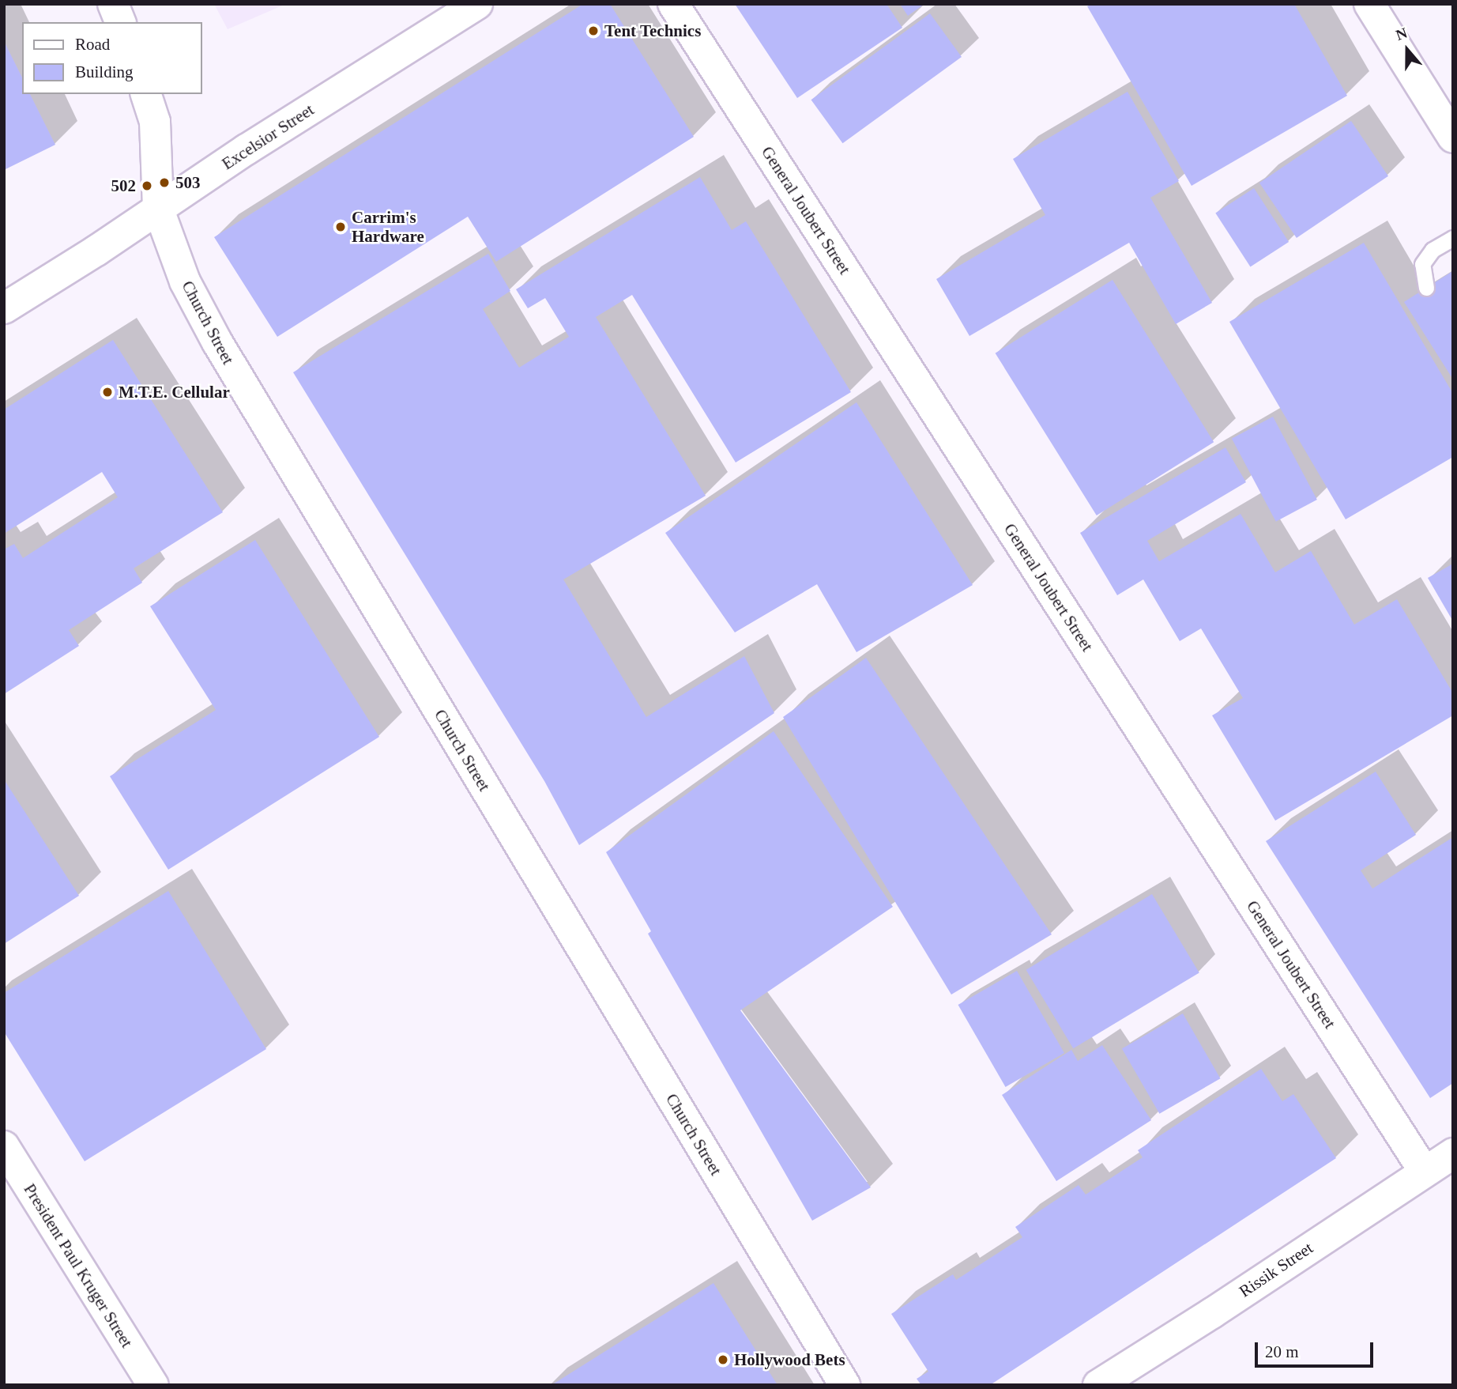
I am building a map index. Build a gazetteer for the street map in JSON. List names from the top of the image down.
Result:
{
  "streets": {
    "street": [
      "Excelsior Street",
      "General Joubert Street",
      "Church Street",
      "President Paul Kruger Street",
      "Rissik Street"
    ]
  },
  "crossings": [
    ["Excelsior Street", "Church Street"],
    ["General Joubert Street", "Rissik Street"]
  ],
  "places": [
    "Tent Technics",
    "503",
    "502",
    "Carrim's Hardware",
    "M.T.E. Cellular",
    "Hollywood Bets"
  ],
  "legend": ["Road", "Building"],
  "scale_bar": "20 m",
  "north": "top"
}
